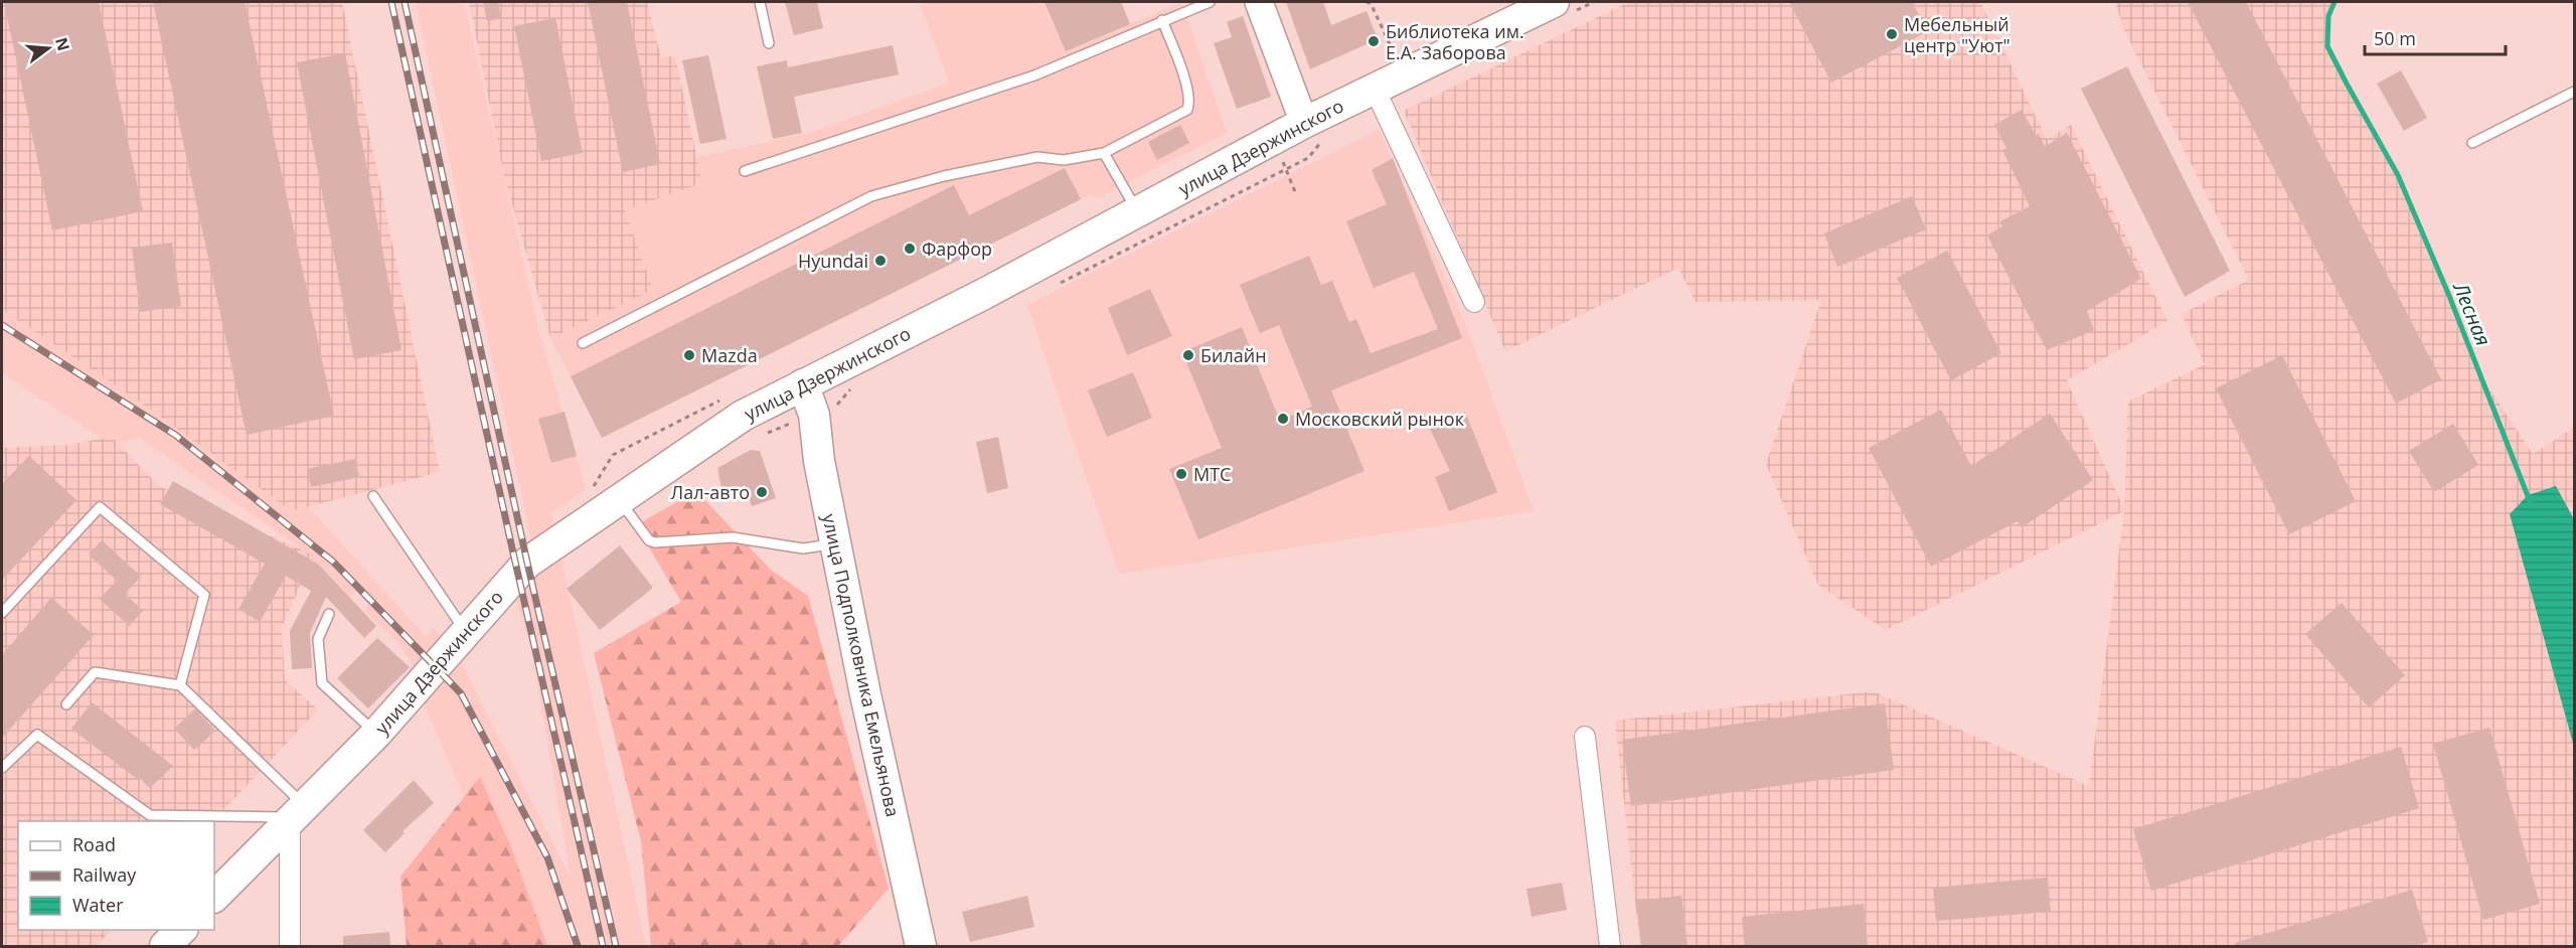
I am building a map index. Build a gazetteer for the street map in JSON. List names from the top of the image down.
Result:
{
  "streets": {
    "main road": ["улица Дзержинского", "улица Подполковника Емельянова"]
  },
  "crossings": [
    ["улица Дзержинского", "улица Подполковника Емельянова"]
  ],
  "water": ["Лесная"],
  "places": [
    "Мебельный центр \"Уют\"",
    "Библиотека им. Е.А. Заборова",
    "Фарфор",
    "Hyundai",
    "Mazda",
    "Билайн",
    "Московский рынок",
    "МТС",
    "Лал-авто"
  ],
  "legend": ["Road", "Railway", "Water"],
  "scale_bar": "50 m",
  "north": "right"
}
